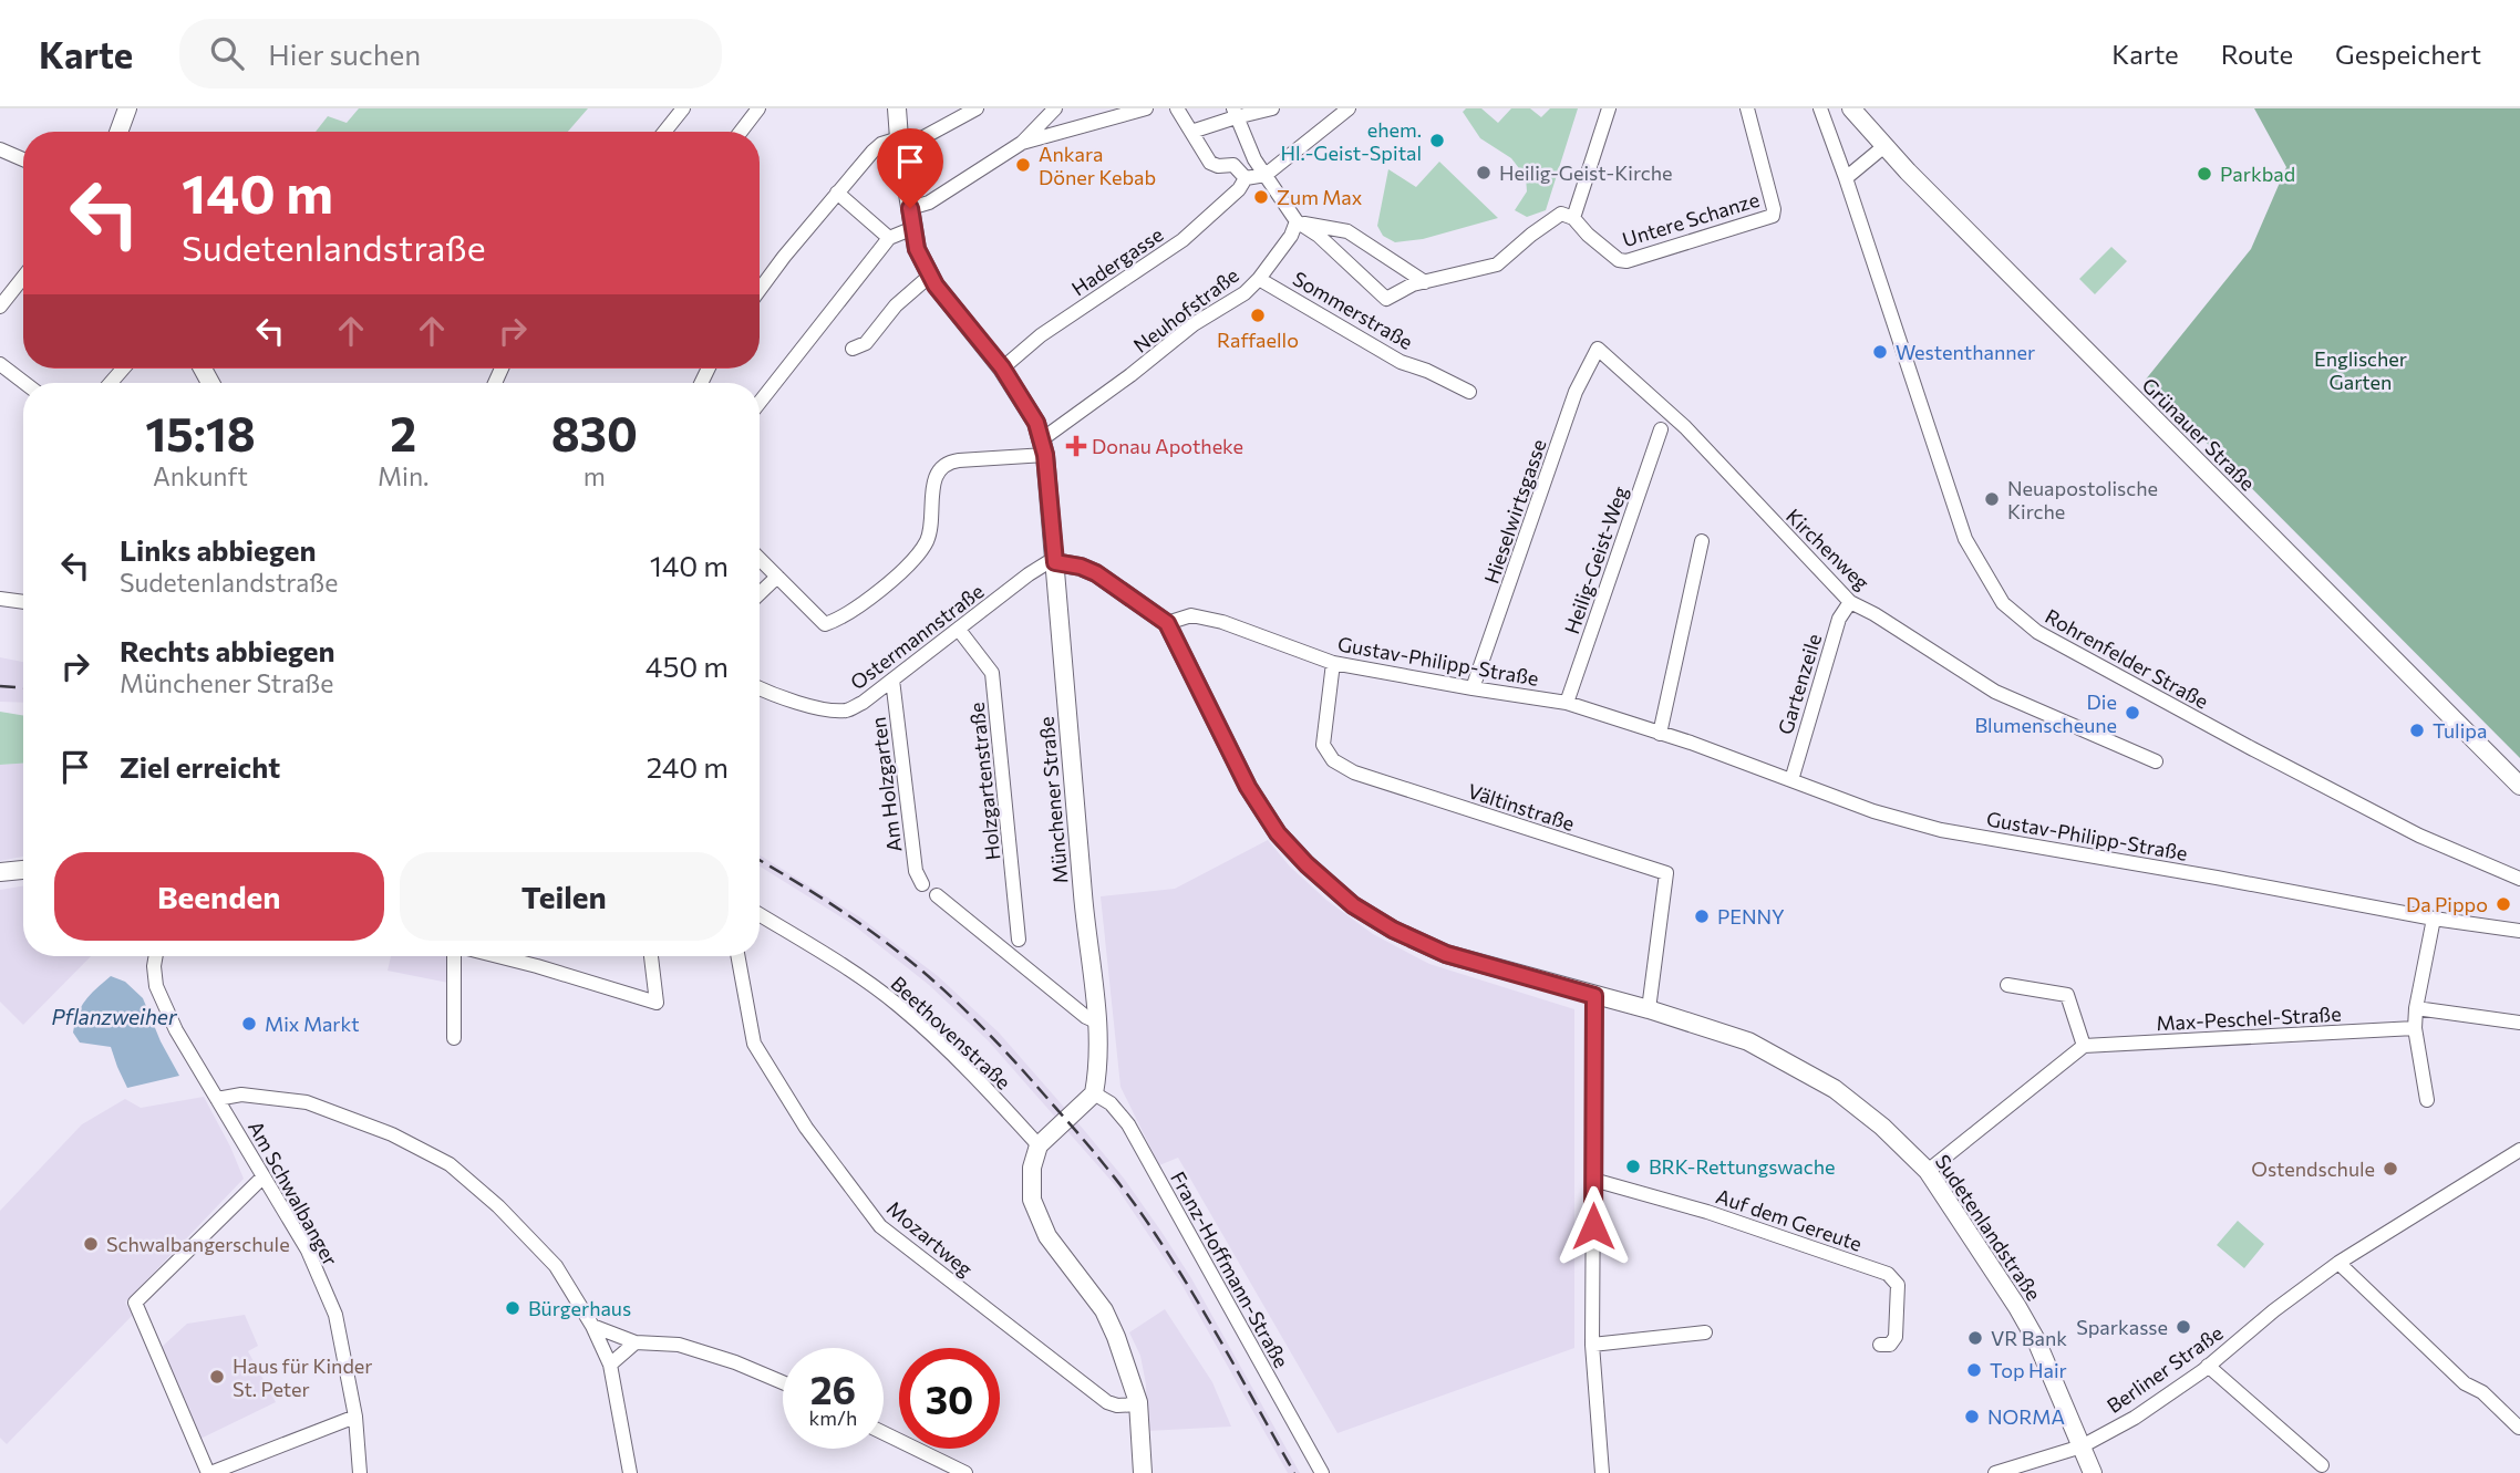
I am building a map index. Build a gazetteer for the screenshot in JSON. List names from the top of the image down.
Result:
{
  "streets": {
    "street": [
      "Untere Schanze",
      "Hadergasse",
      "Neuhofstraße",
      "Sommerstraße",
      "Grünauer Straße",
      "Hieselwirtsgasse",
      "Kirchenweg",
      "Heilig-Geist-Weg",
      "Ostermannstraße",
      "Rohrenfelder Straße",
      "Gustav-Philipp-Straße",
      "Gartenzeile",
      "Holzgartenstraße",
      "Am Holzgarten",
      "Münchener Straße",
      "Vältinstraße",
      "Max-Peschel-Straße",
      "Beethovenstraße",
      "Am Schwalbanger",
      "Auf dem Gereute",
      "Sudetenlandstraße",
      "Mozartweg",
      "Franz-Hoffmann-Straße",
      "Berliner Straße"
    ]
  },
  "crossings": [
    ["Hadergasse", "Münchener Straße"],
    ["Neuhofstraße", "Sommerstraße"],
    ["Neuhofstraße", "Münchener Straße"],
    ["Hieselwirtsgasse", "Kirchenweg"],
    ["Hieselwirtsgasse", "Gustav-Philipp-Straße"],
    ["Kirchenweg", "Gartenzeile"],
    ["Heilig-Geist-Weg", "Gustav-Philipp-Straße"],
    ["Ostermannstraße", "Holzgartenstraße"],
    ["Ostermannstraße", "Am Holzgarten"],
    ["Ostermannstraße", "Münchener Straße"],
    ["Ostermannstraße", "Sudetenlandstraße"],
    ["Gustav-Philipp-Straße", "Gartenzeile"],
    ["Gustav-Philipp-Straße", "Vältinstraße"],
    ["Gustav-Philipp-Straße", "Sudetenlandstraße"],
    ["Münchener Straße", "Sudetenlandstraße"],
    ["Münchener Straße", "Franz-Hoffmann-Straße"],
    ["Vältinstraße", "Sudetenlandstraße"],
    ["Sudetenlandstraße", "Berliner Straße"]
  ],
  "water": ["Pflanzweiher"],
  "parks": ["Englischer Garten"],
  "places": {
    "other": [
      "ehem. Hl.-Geist-Spital",
      "Ankara Döner Kebab",
      "Heilig-Geist-Kirche",
      "Parkbad",
      "Zum Max",
      "Raffaello",
      "Westenthanner",
      "Neuapostolische Kirche",
      "Die Blumenscheune",
      "Tulipa",
      "Da Pippo",
      "PENNY",
      "Mix Markt",
      "BRK-Rettungswache",
      "Ostendschule",
      "Schwalbangerschule",
      "Bürgerhaus",
      "Sparkasse",
      "VR Bank",
      "Top Hair",
      "Haus für Kinder St. Peter",
      "NORMA"
    ],
    "health": ["Donau Apotheke"]
  },
  "page": {
    "header": "Karte",
    "search": "Hier suchen",
    "nav": ["Karte", "Route", "Gespeichert"],
    "turn": ["140 m", "Sudetenlandstraße"],
    "eta": [
      "15:18",
      "Ankunft",
      "2",
      "Min.",
      "830",
      "m"
    ],
    "list": [
      {
        "name": "Links abbiegen",
        "note": "Sudetenlandstraße",
        "value": "140 m"
      },
      {
        "name": "Rechts abbiegen",
        "note": "Münchener Straße",
        "value": "450 m"
      },
      {
        "name": "Ziel erreicht",
        "value": "240 m"
      }
    ],
    "buttons": ["Beenden", "Teilen"],
    "speed": "26 km/h",
    "limit": "30"
  }
}
